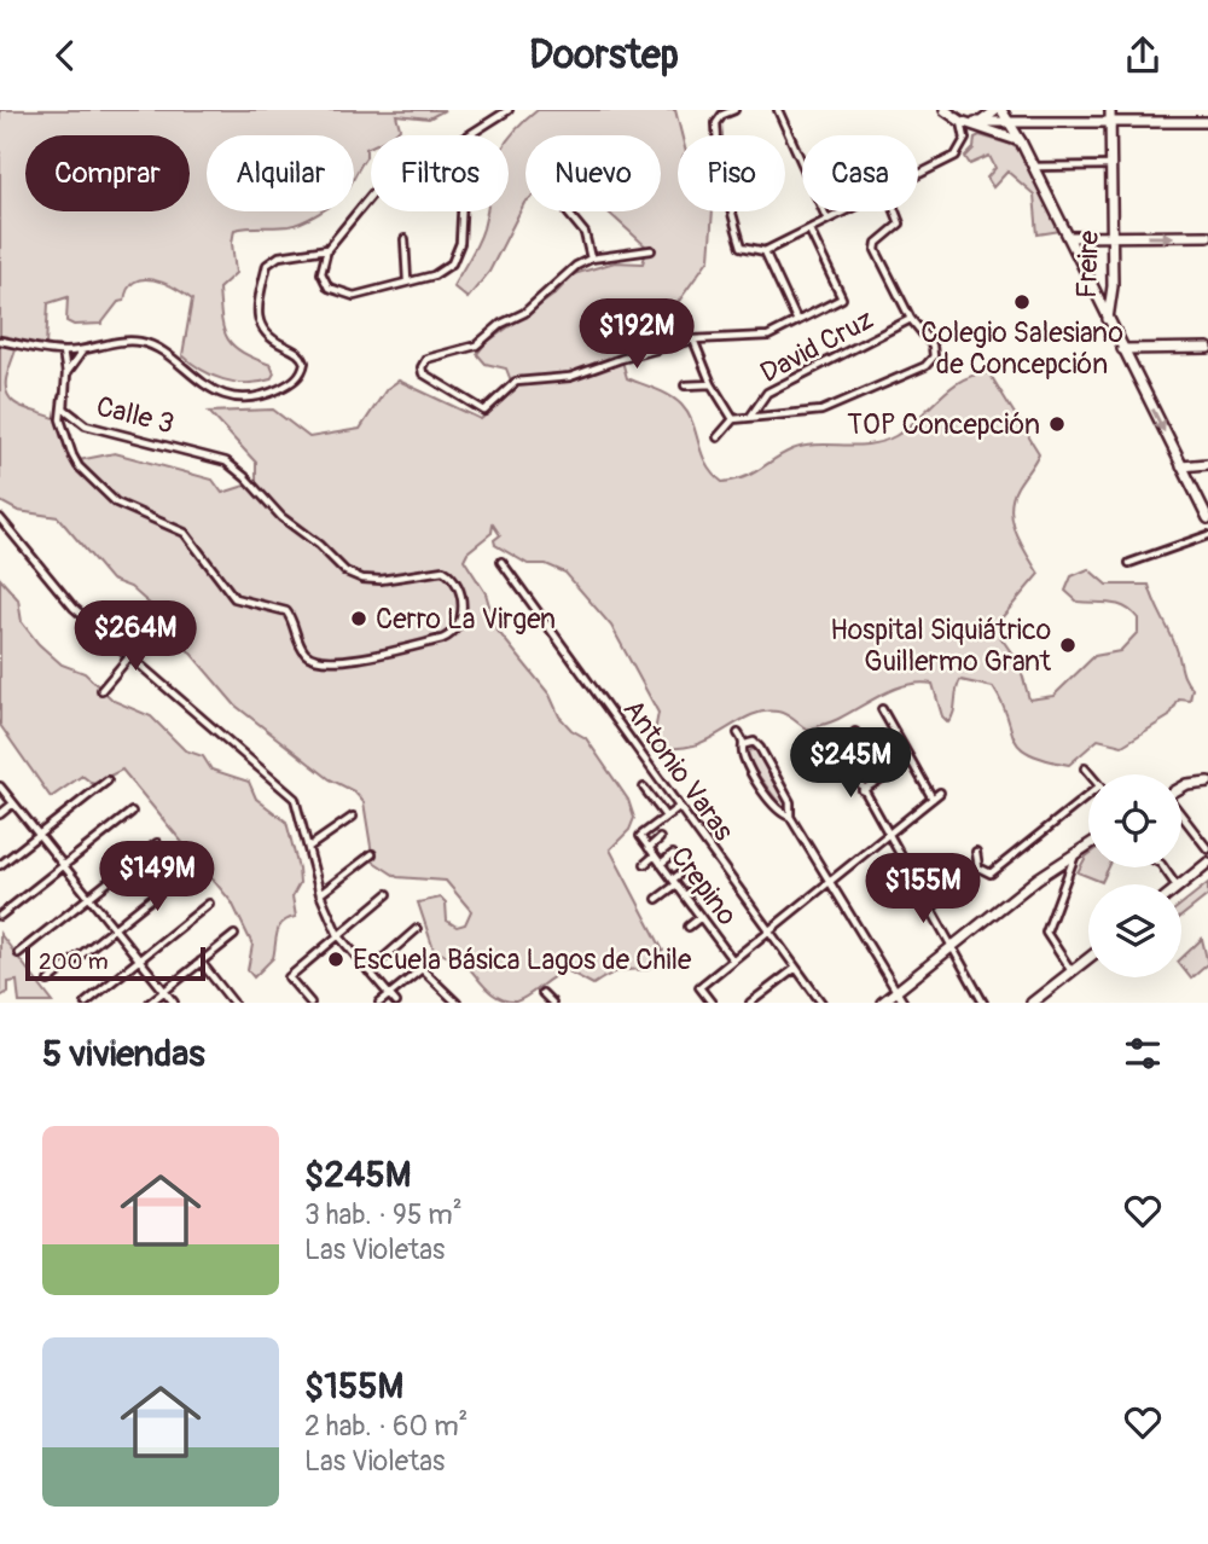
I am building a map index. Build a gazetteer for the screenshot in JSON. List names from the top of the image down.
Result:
{
  "streets": {
    "main road": ["Freire"],
    "street": [
      "David Cruz",
      "Calle 3",
      "Antonio Varas",
      "Crepino"
    ]
  },
  "crossings": [
    ["Antonio Varas", "Crepino"]
  ],
  "places": [
    "Colegio Salesiano de Concepción",
    "TOP Concepción",
    "Cerro La Virgen",
    "Hospital Siquiátrico Guillermo Grant",
    "Escuela Básica Lagos de Chile"
  ],
  "scale_bar": "200 m",
  "page": {
    "header": "Doorstep",
    "chip": [
      "Comprar",
      "Alquilar",
      "Filtros",
      "Nuevo",
      "Piso",
      "Casa"
    ],
    "price": [
      "$192M",
      "$264M",
      "$245M",
      "$149M",
      "$155M"
    ],
    "scale": "200 m",
    "heading": "5 viviendas",
    "list": [
      {
        "name": "$245M",
        "note": "3 hab. · 95 m² · Las Violetas"
      },
      {
        "name": "$155M",
        "note": "2 hab. · 60 m² · Las Violetas"
      }
    ]
  }
}
